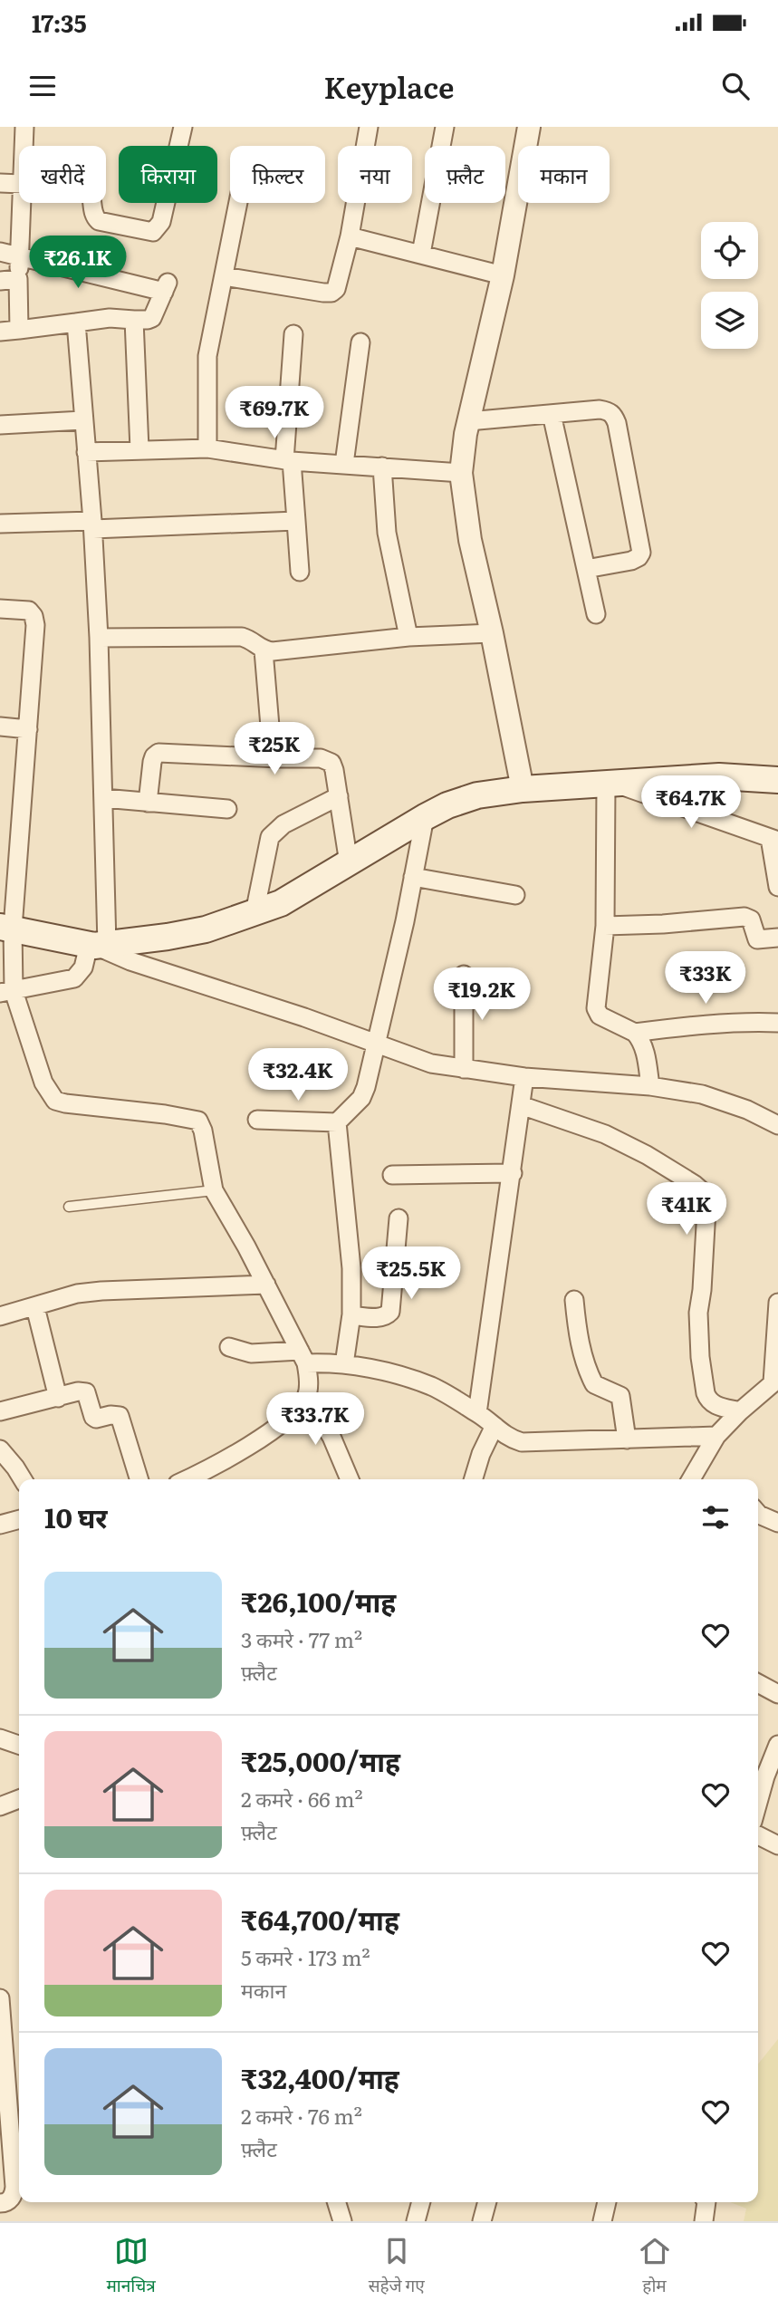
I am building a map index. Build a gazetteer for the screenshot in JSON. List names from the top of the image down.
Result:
{
  "page": {
    "status": "17:35",
    "header": "Keyplace",
    "chip": [
      "खरीदें",
      "किराया",
      "फ़िल्टर",
      "नया",
      "फ़्लैट",
      "मकान"
    ],
    "price": [
      "₹26.1K",
      "₹69.7K",
      "₹25K",
      "₹64.7K",
      "₹33K",
      "₹19.2K",
      "₹32.4K",
      "₹41K",
      "₹25.5K",
      "₹33.7K"
    ],
    "heading": "10 घर",
    "list": [
      {
        "name": "₹26,100/माह",
        "note": "3 कमरे · 77 m² · फ़्लैट"
      },
      {
        "name": "₹25,000/माह",
        "note": "2 कमरे · 66 m² · फ़्लैट"
      },
      {
        "name": "₹64,700/माह",
        "note": "5 कमरे · 173 m² · मकान"
      },
      {
        "name": "₹32,400/माह",
        "note": "2 कमरे · 76 m² · फ़्लैट"
      }
    ],
    "tabs": ["मानचित्र", "सहेजे गए", "होम"]
  }
}
